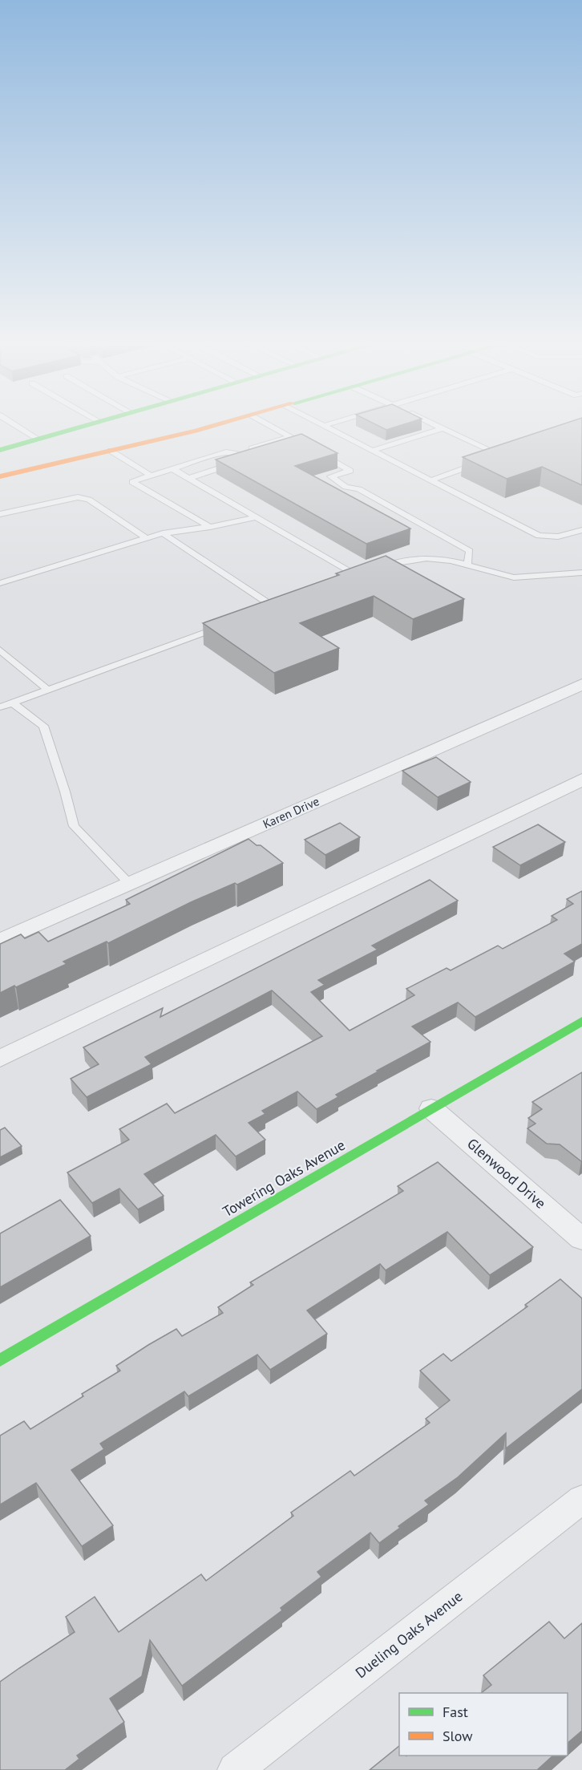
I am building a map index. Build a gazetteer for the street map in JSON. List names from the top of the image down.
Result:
{
  "streets": {
    "main road": ["Towering Oaks Avenue"],
    "street": ["Karen Drive", "Glenwood Drive", "Dueling Oaks Avenue"]
  },
  "crossings": [
    ["Glenwood Drive", "Towering Oaks Avenue"]
  ],
  "legend": ["Fast", "Slow"]
}
